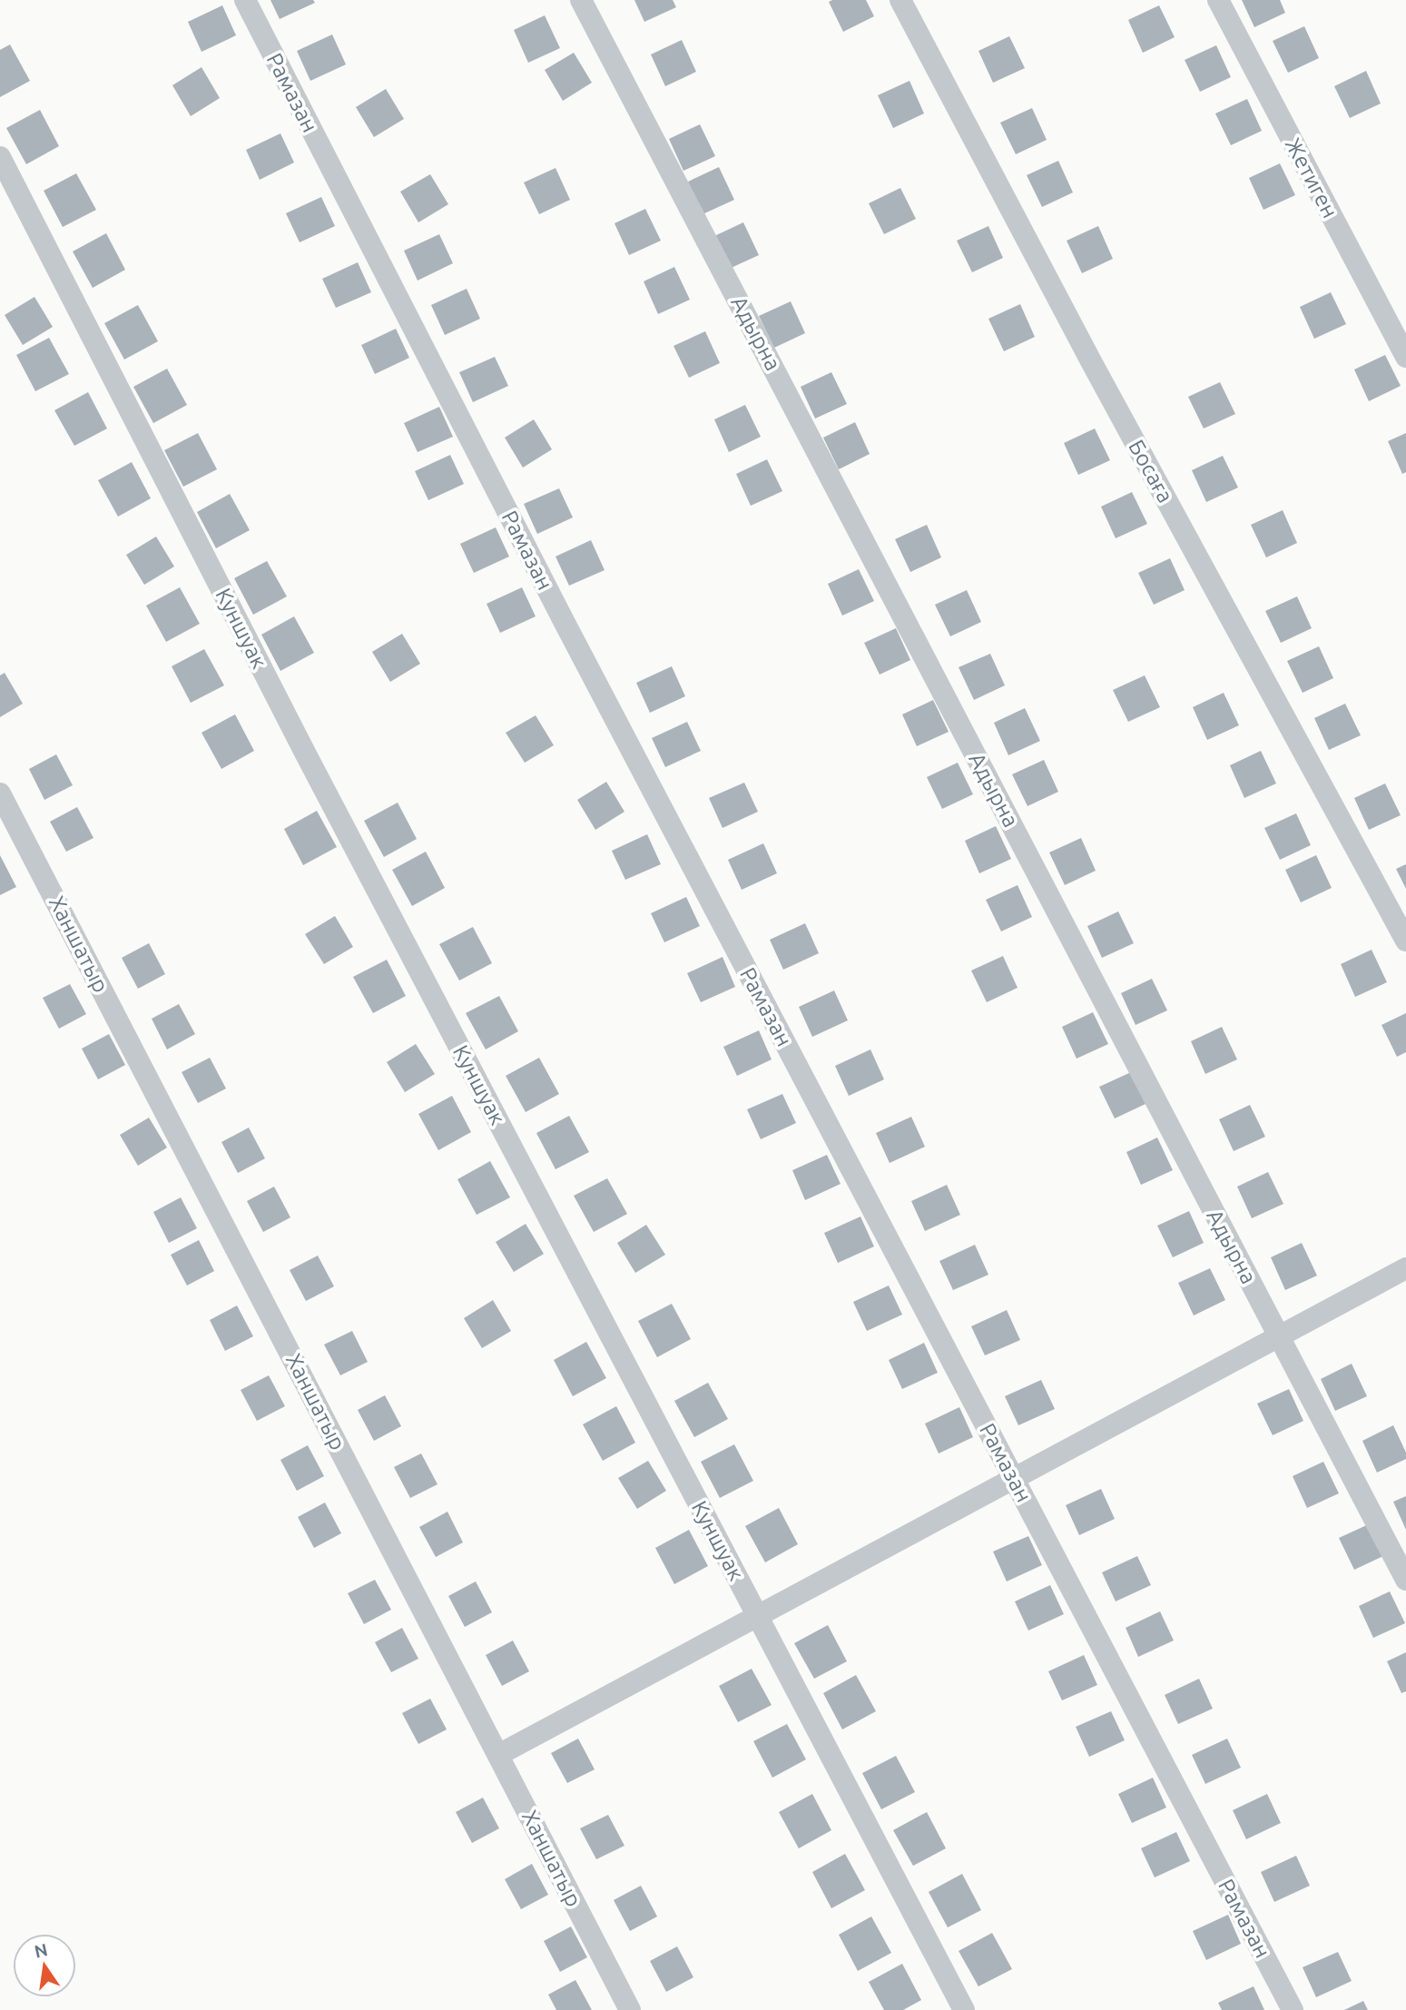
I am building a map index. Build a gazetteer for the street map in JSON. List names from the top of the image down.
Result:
{
  "streets": {
    "street": [
      "Рамазан",
      "Жетиген",
      "Адырна",
      "Босаға",
      "Куншуак",
      "Ханшатыр"
    ]
  },
  "north": "top"
}
